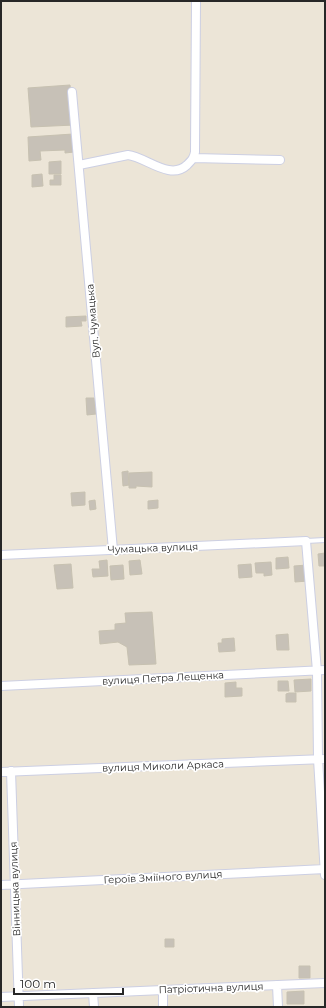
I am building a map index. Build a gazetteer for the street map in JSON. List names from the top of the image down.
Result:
{
  "streets": {
    "street": [
      "Вул. Чумацька",
      "Чумацька вулиця",
      "вулиця Петра Лещенка",
      "вулиця Миколи Аркаса",
      "Героїв Зміїного вулиця",
      "Вінницька вулиця",
      "Патріотична вулиця"
    ]
  },
  "crossings": [
    ["Вул. Чумацька", "Чумацька вулиця"],
    ["вулиця Миколи Аркаса", "Вінницька вулиця"],
    ["Героїв Зміїного вулиця", "Вінницька вулиця"],
    ["Вінницька вулиця", "Патріотична вулиця"]
  ],
  "scale_bar": "100 m"
}
